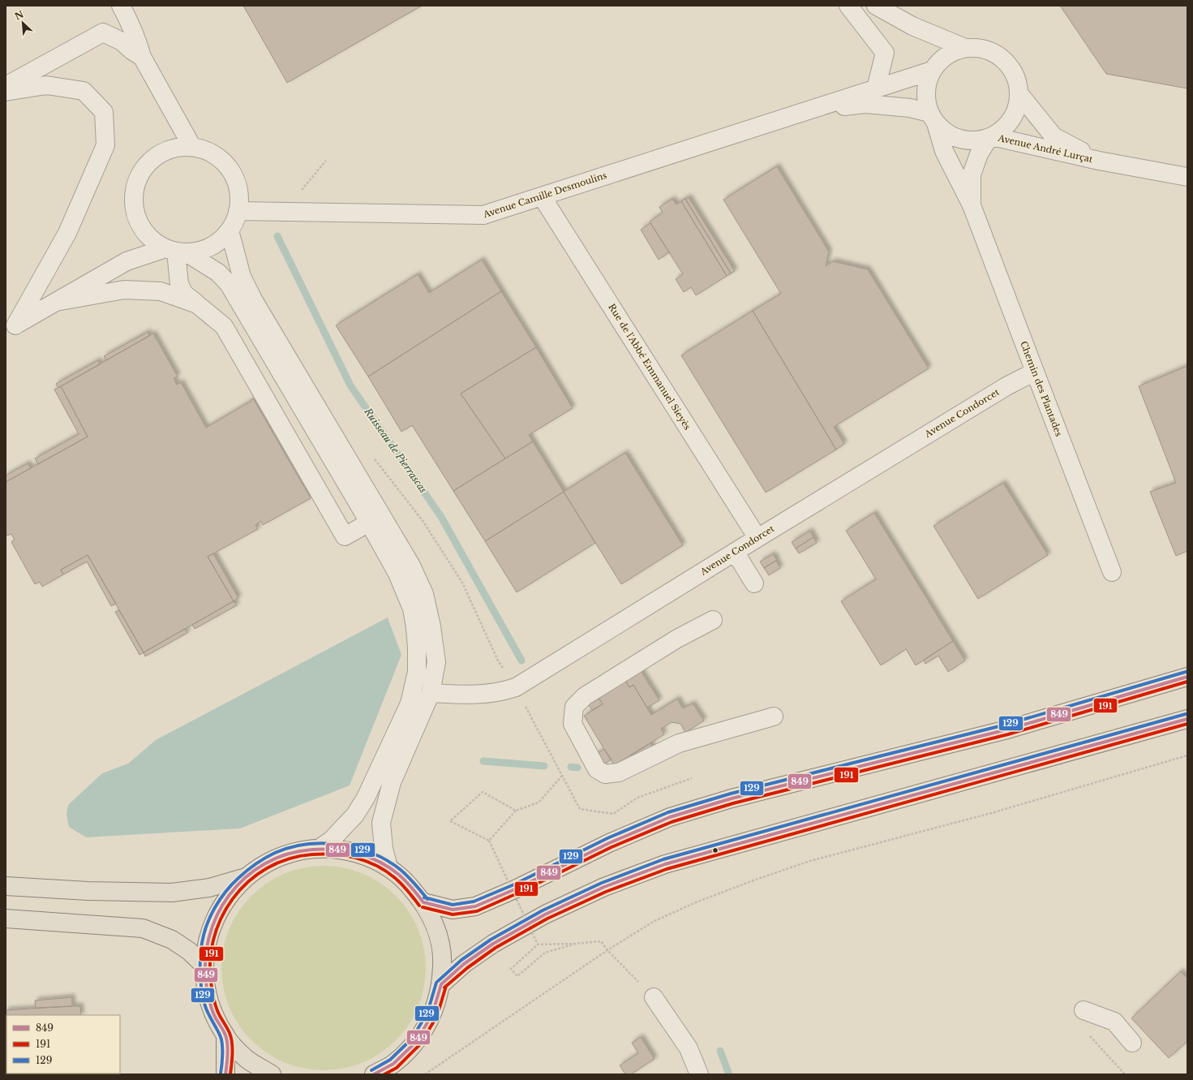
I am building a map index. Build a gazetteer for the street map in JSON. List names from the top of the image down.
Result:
{
  "streets": {
    "street": [
      "Avenue André Lurçat",
      "Avenue Camille Desmoulins",
      "Rue de l'Abbé Emmanuel Sieyès",
      "Chemin des Plantades",
      "Avenue Condorcet"
    ]
  },
  "crossings": [
    ["Avenue André Lurçat", "Avenue Camille Desmoulins"],
    ["Avenue André Lurçat", "Chemin des Plantades"],
    ["Avenue Camille Desmoulins", "Rue de l'Abbé Emmanuel Sieyès"],
    ["Avenue Camille Desmoulins", "Chemin des Plantades"],
    ["Rue de l'Abbé Emmanuel Sieyès", "Avenue Condorcet"],
    ["Chemin des Plantades", "Avenue Condorcet"]
  ],
  "water": ["Ruisseau de Pierrascas"],
  "lines": ["transit line 129", "transit line 849", "transit line 191"],
  "legend": ["849", "191", "129"],
  "north": "top left"
}
